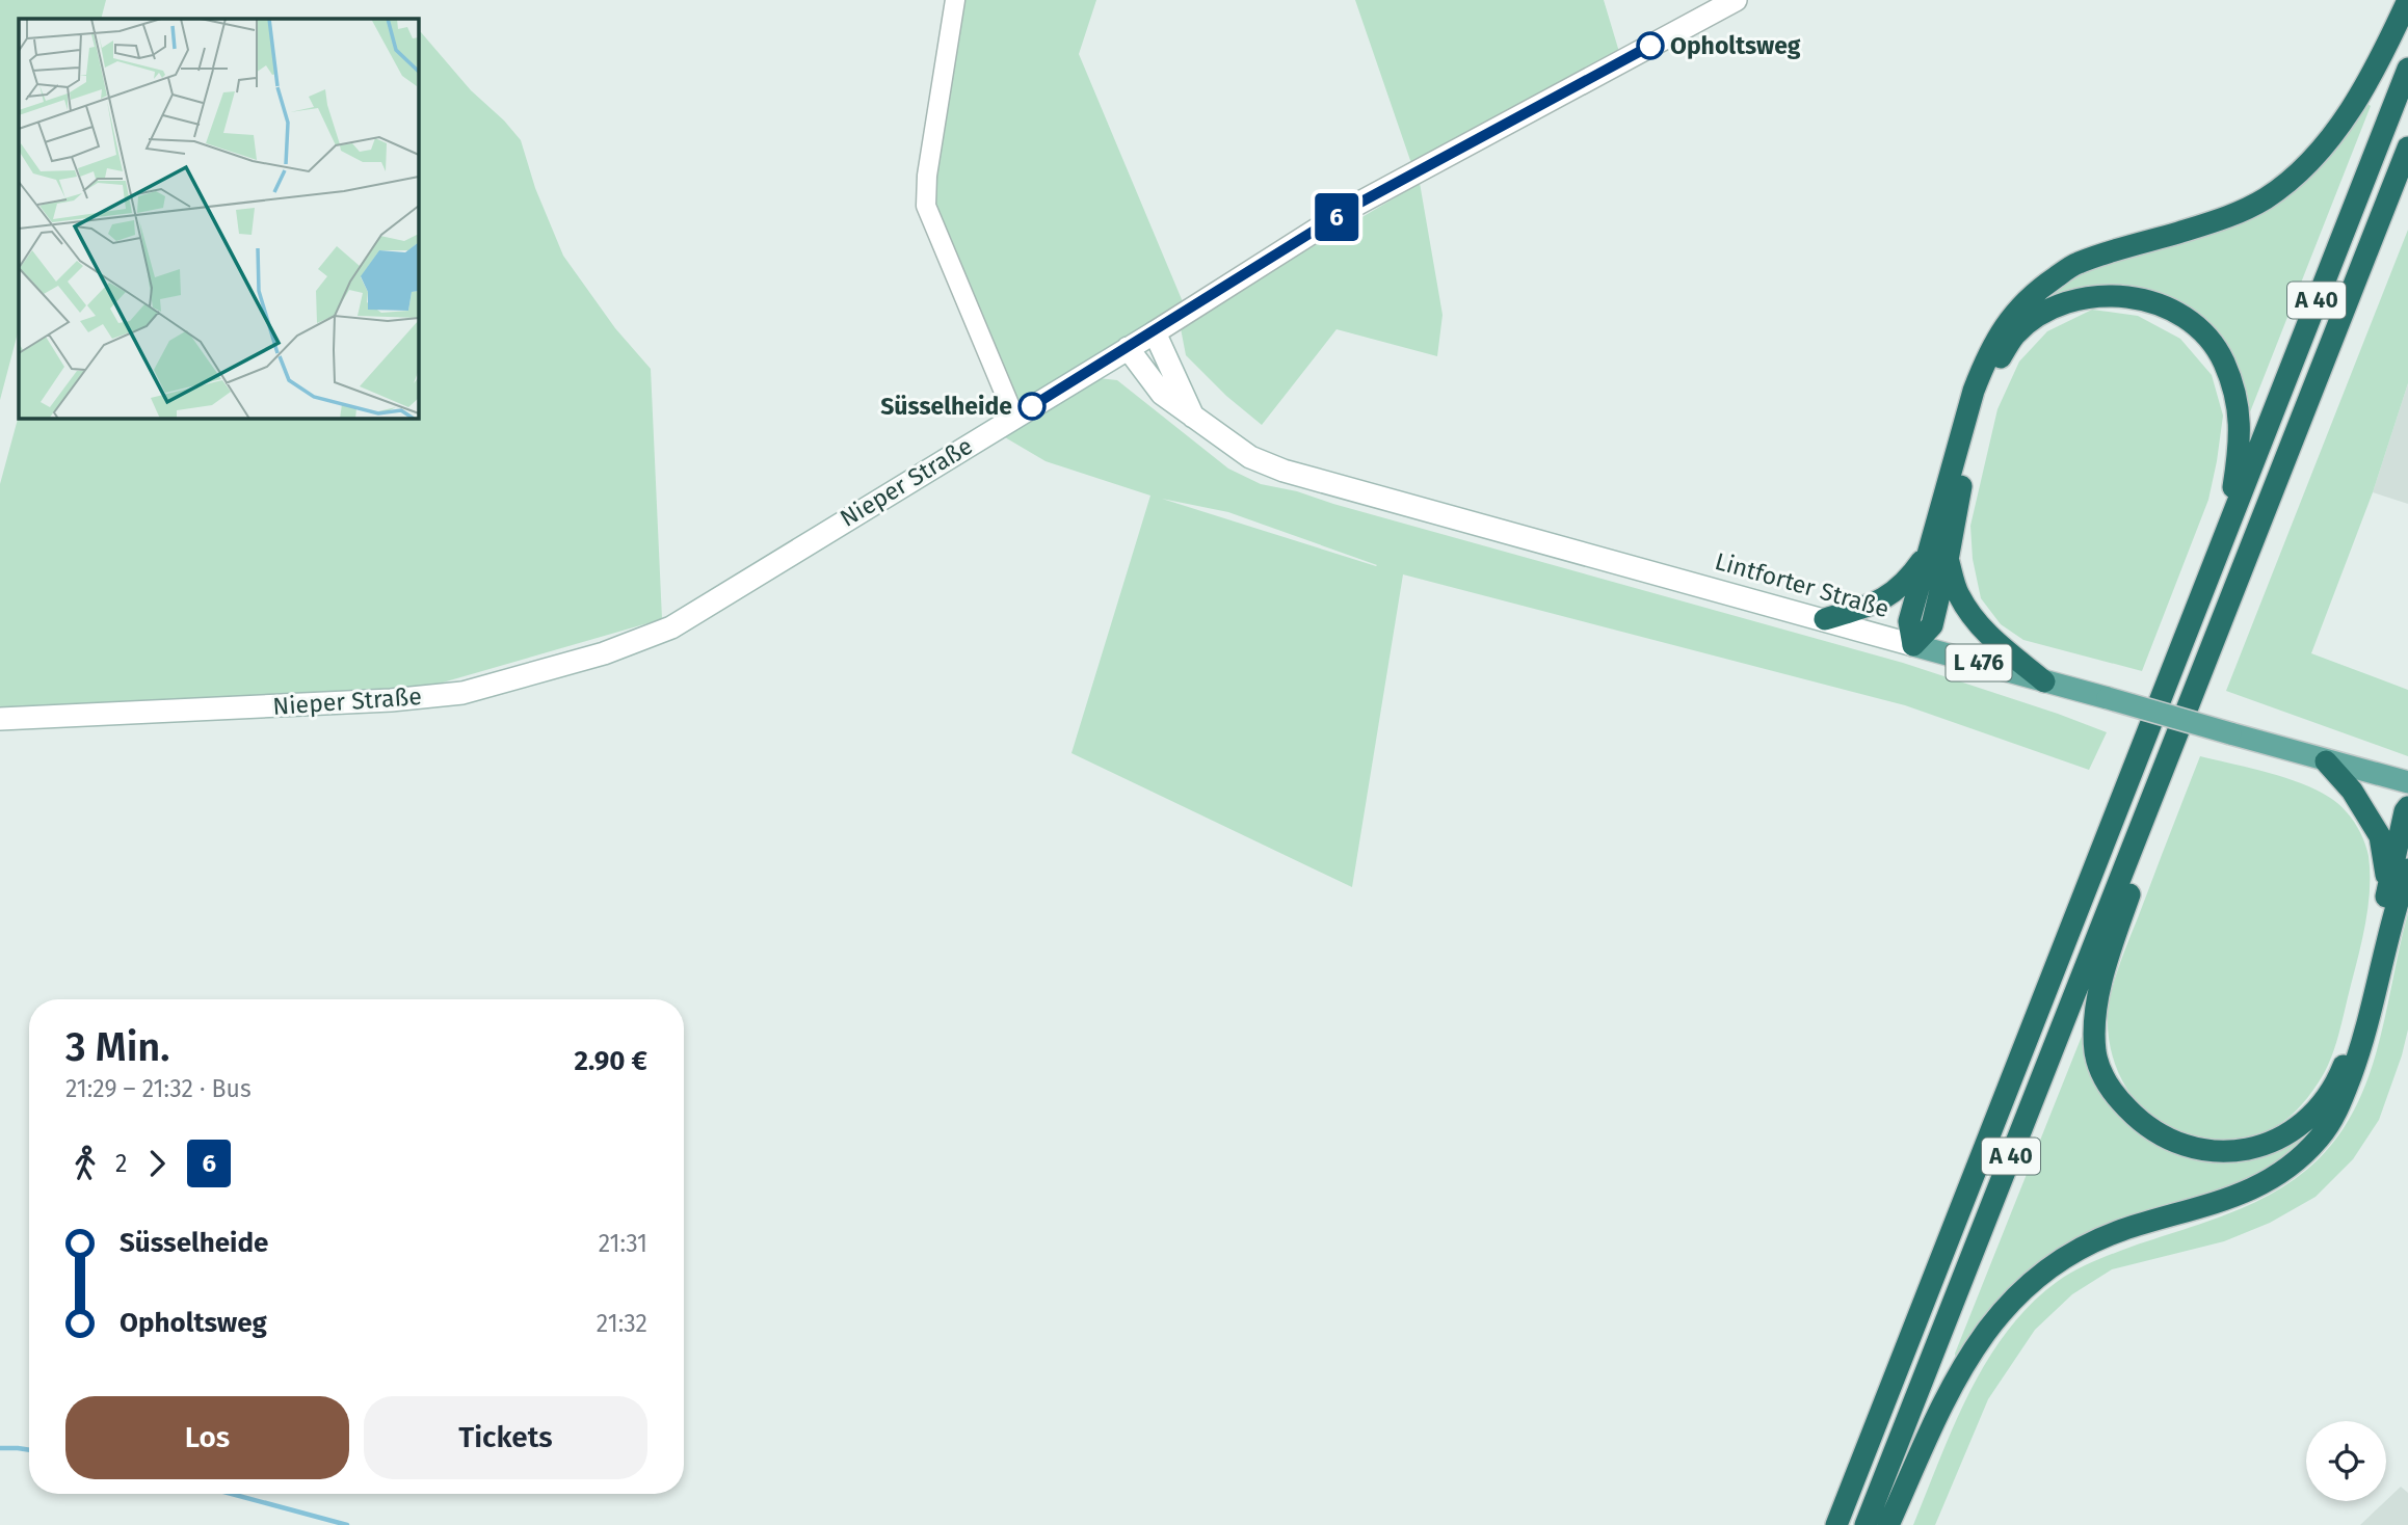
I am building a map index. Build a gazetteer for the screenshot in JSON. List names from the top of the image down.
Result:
{
  "streets": {
    "highway": ["A 40"],
    "main road": ["Nieper Straße", "Lintforter Straße", "L 476"]
  },
  "crossings": [
    ["Nieper Straße", "Lintforter Straße"]
  ],
  "places": ["Opholtsweg", "Süsselheide"],
  "lines": ["bus line 6"],
  "page": {
    "on_map": "6",
    "heading": ["3 Min.", "21:29 – 21:32 · Bus", "2.90 €"],
    "legs": ["2", "6"],
    "list": [
      {
        "name": "Süsselheide",
        "value": "21:31"
      },
      {
        "name": "Opholtsweg",
        "value": "21:32"
      }
    ],
    "buttons": ["Los", "Tickets"]
  }
}
